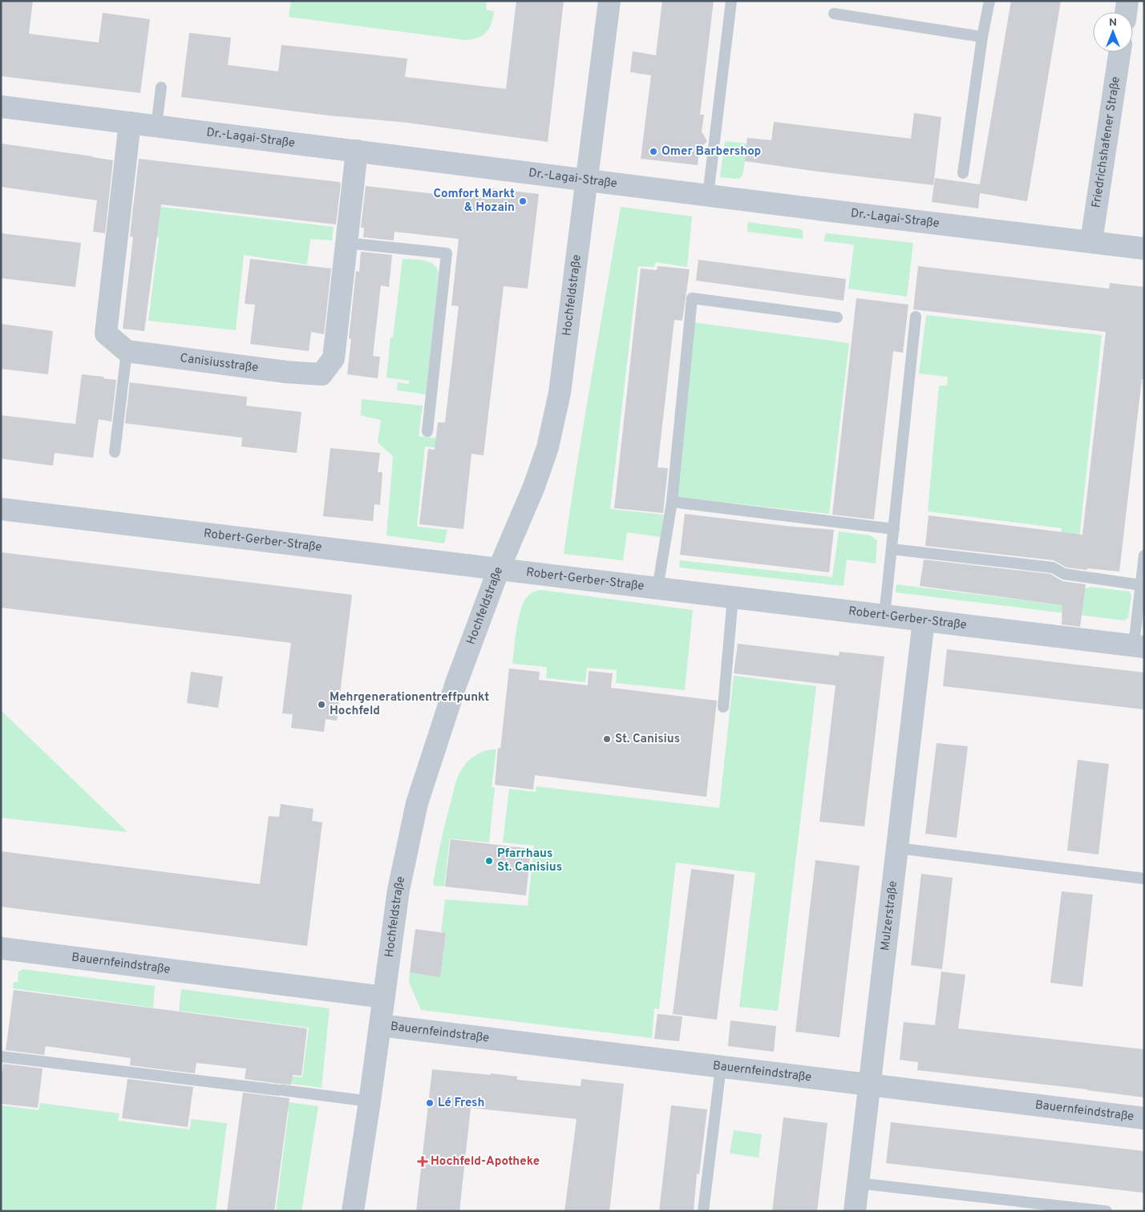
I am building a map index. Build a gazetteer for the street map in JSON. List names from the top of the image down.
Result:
{
  "streets": {
    "street": [
      "Dr.-Lagai-Straße",
      "Friedrichshafener Straße",
      "Hochfeldstraße",
      "Canisiusstraße",
      "Robert-Gerber-Straße",
      "Mulzerstraße",
      "Bauernfeindstraße"
    ]
  },
  "crossings": [
    ["Dr.-Lagai-Straße", "Friedrichshafener Straße"],
    ["Dr.-Lagai-Straße", "Hochfeldstraße"],
    ["Dr.-Lagai-Straße", "Canisiusstraße"],
    ["Hochfeldstraße", "Robert-Gerber-Straße"],
    ["Hochfeldstraße", "Bauernfeindstraße"],
    ["Robert-Gerber-Straße", "Mulzerstraße"],
    ["Mulzerstraße", "Bauernfeindstraße"]
  ],
  "places": {
    "other": [
      "Omer Barbershop",
      "Comfort Markt & Hozain",
      "Mehrgenerationentreffpunkt Hochfeld",
      "St. Canisius",
      "Pfarrhaus St. Canisius",
      "Lé Fresh"
    ],
    "health": ["Hochfeld-Apotheke"]
  },
  "north": "top"
}
